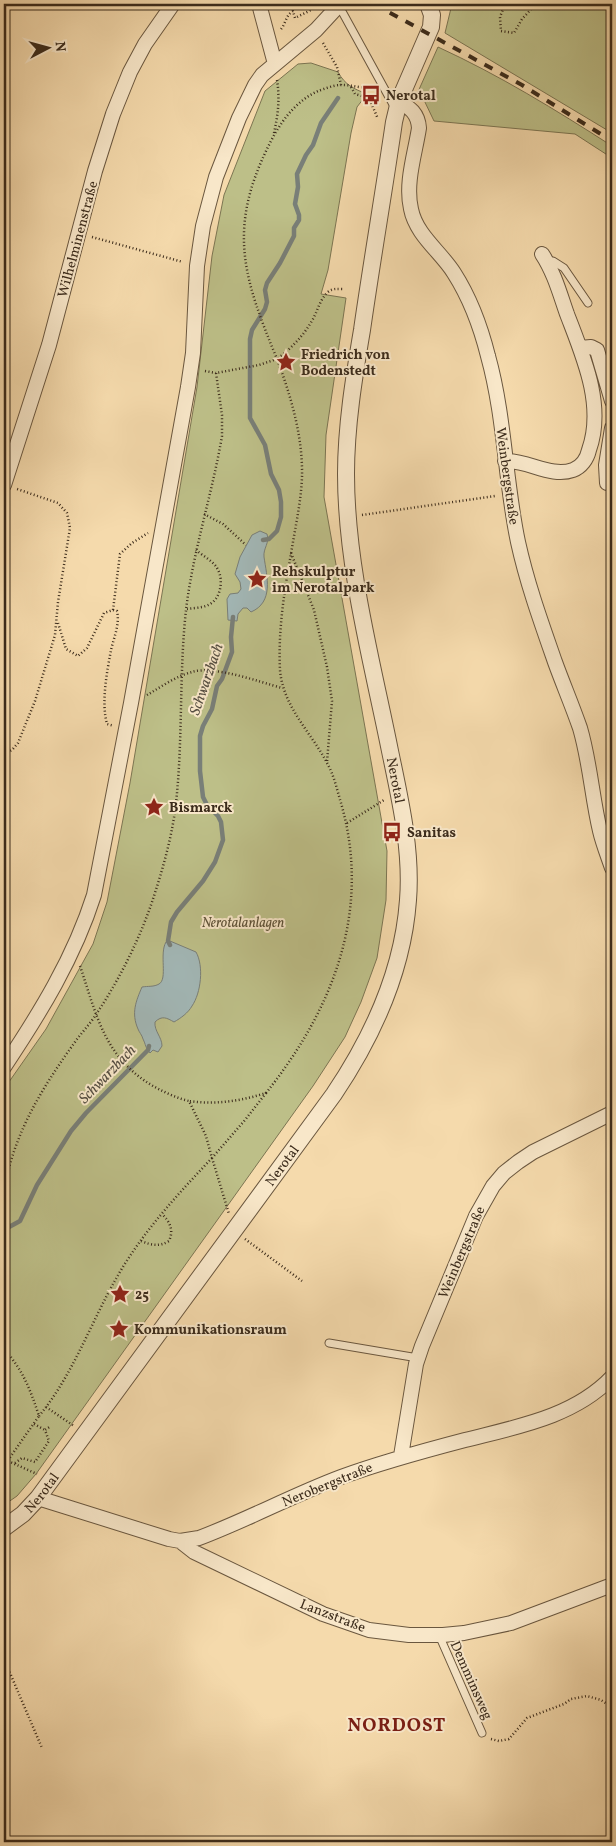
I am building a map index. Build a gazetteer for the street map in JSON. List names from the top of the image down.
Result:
{
  "streets": {
    "street": [
      "Wilhelminenstraße",
      "Weinbergstraße",
      "Nerotal",
      "Nerobergstraße",
      "Lanzstraße"
    ],
    "lane": ["Demminsweg"]
  },
  "crossings": [
    ["Weinbergstraße", "Nerotal"],
    ["Weinbergstraße", "Nerobergstraße"],
    ["Nerotal", "Nerobergstraße"],
    ["Nerobergstraße", "Lanzstraße"],
    ["Lanzstraße", "Demminsweg"]
  ],
  "districts": ["NORDOST"],
  "water": ["Schwarzbach"],
  "parks": ["Nerotalanlagen"],
  "places": {
    "bus stop": ["Nerotal", "Sanitas"],
    "place": [
      "Friedrich von Bodenstedt",
      "Rehskulptur im Nerotalpark",
      "Bismarck",
      "25",
      "Kommunikationsraum"
    ]
  },
  "north": "right"
}
